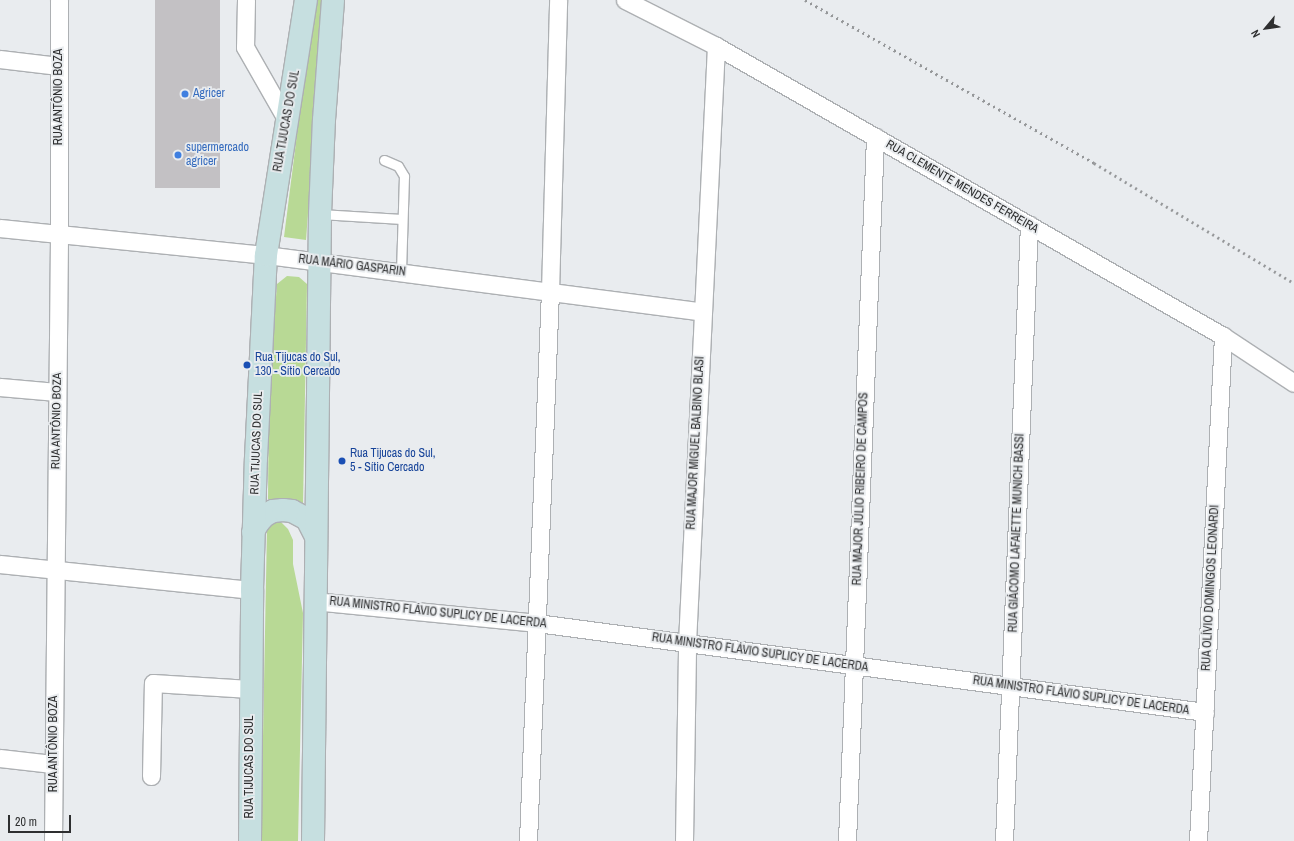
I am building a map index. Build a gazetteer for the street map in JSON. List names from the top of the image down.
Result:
{
  "streets": {
    "main road": ["RUA TIJUCAS DO SUL"],
    "street": [
      "RUA ANTÔNIO BOZA",
      "RUA CLEMENTE MENDES FERREIRA",
      "RUA MÁRIO GASPARIN",
      "RUA MAJOR MIGUEL BALBINO BLASI",
      "RUA MAJOR JÚLIO RIBEIRO DE CAMPOS",
      "RUA GIÁCOMO LAFAIETTE MUNICH BASSI",
      "RUA OLÍVIO DOMINGOS LEONARDI",
      "RUA MINISTRO FLÁVIO SUPLICY DE LACERDA"
    ]
  },
  "crossings": [
    ["RUA ANTÔNIO BOZA", "RUA MÁRIO GASPARIN"],
    ["RUA TIJUCAS DO SUL", "RUA MÁRIO GASPARIN"],
    ["RUA CLEMENTE MENDES FERREIRA", "RUA MAJOR MIGUEL BALBINO BLASI"],
    ["RUA CLEMENTE MENDES FERREIRA", "RUA MAJOR JÚLIO RIBEIRO DE CAMPOS"],
    ["RUA CLEMENTE MENDES FERREIRA", "RUA GIÁCOMO LAFAIETTE MUNICH BASSI"],
    ["RUA CLEMENTE MENDES FERREIRA", "RUA OLÍVIO DOMINGOS LEONARDI"],
    ["RUA MÁRIO GASPARIN", "RUA MAJOR MIGUEL BALBINO BLASI"],
    ["RUA MAJOR MIGUEL BALBINO BLASI", "RUA MINISTRO FLÁVIO SUPLICY DE LACERDA"],
    ["RUA MAJOR JÚLIO RIBEIRO DE CAMPOS", "RUA MINISTRO FLÁVIO SUPLICY DE LACERDA"],
    ["RUA GIÁCOMO LAFAIETTE MUNICH BASSI", "RUA MINISTRO FLÁVIO SUPLICY DE LACERDA"],
    ["RUA OLÍVIO DOMINGOS LEONARDI", "RUA MINISTRO FLÁVIO SUPLICY DE LACERDA"]
  ],
  "places": [
    "Agricer",
    "supermercado agricer",
    "Rua Tijucas do Sul, 130 - Sítio Cercado",
    "Rua Tijucas do Sul, 5 - Sítio Cercado"
  ],
  "scale_bar": "20 m",
  "north": "bottom left"
}
